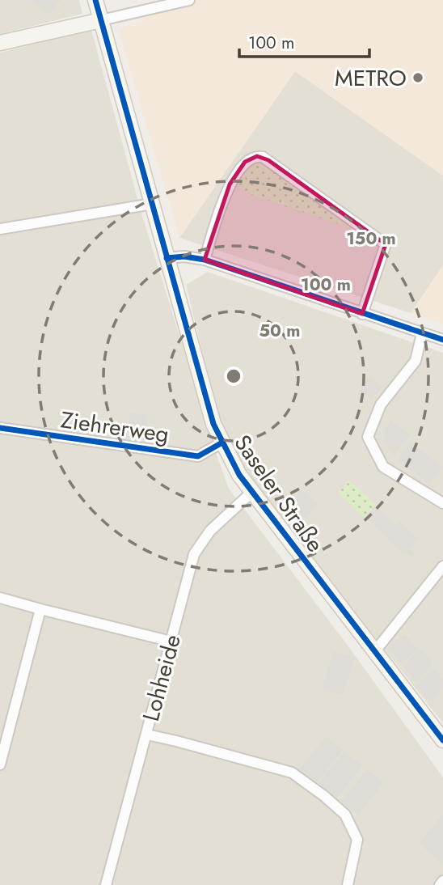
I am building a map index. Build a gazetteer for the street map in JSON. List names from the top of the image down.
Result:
{
  "streets": {
    "street": ["Ziehrerweg", "Saseler Straße", "Lohheide"]
  },
  "crossings": [
    ["Ziehrerweg", "Saseler Straße"],
    ["Saseler Straße", "Lohheide"]
  ],
  "places": ["METRO"],
  "scale_bar": "100 m",
  "rings": ["150 m", "100 m", "50 m"]
}
